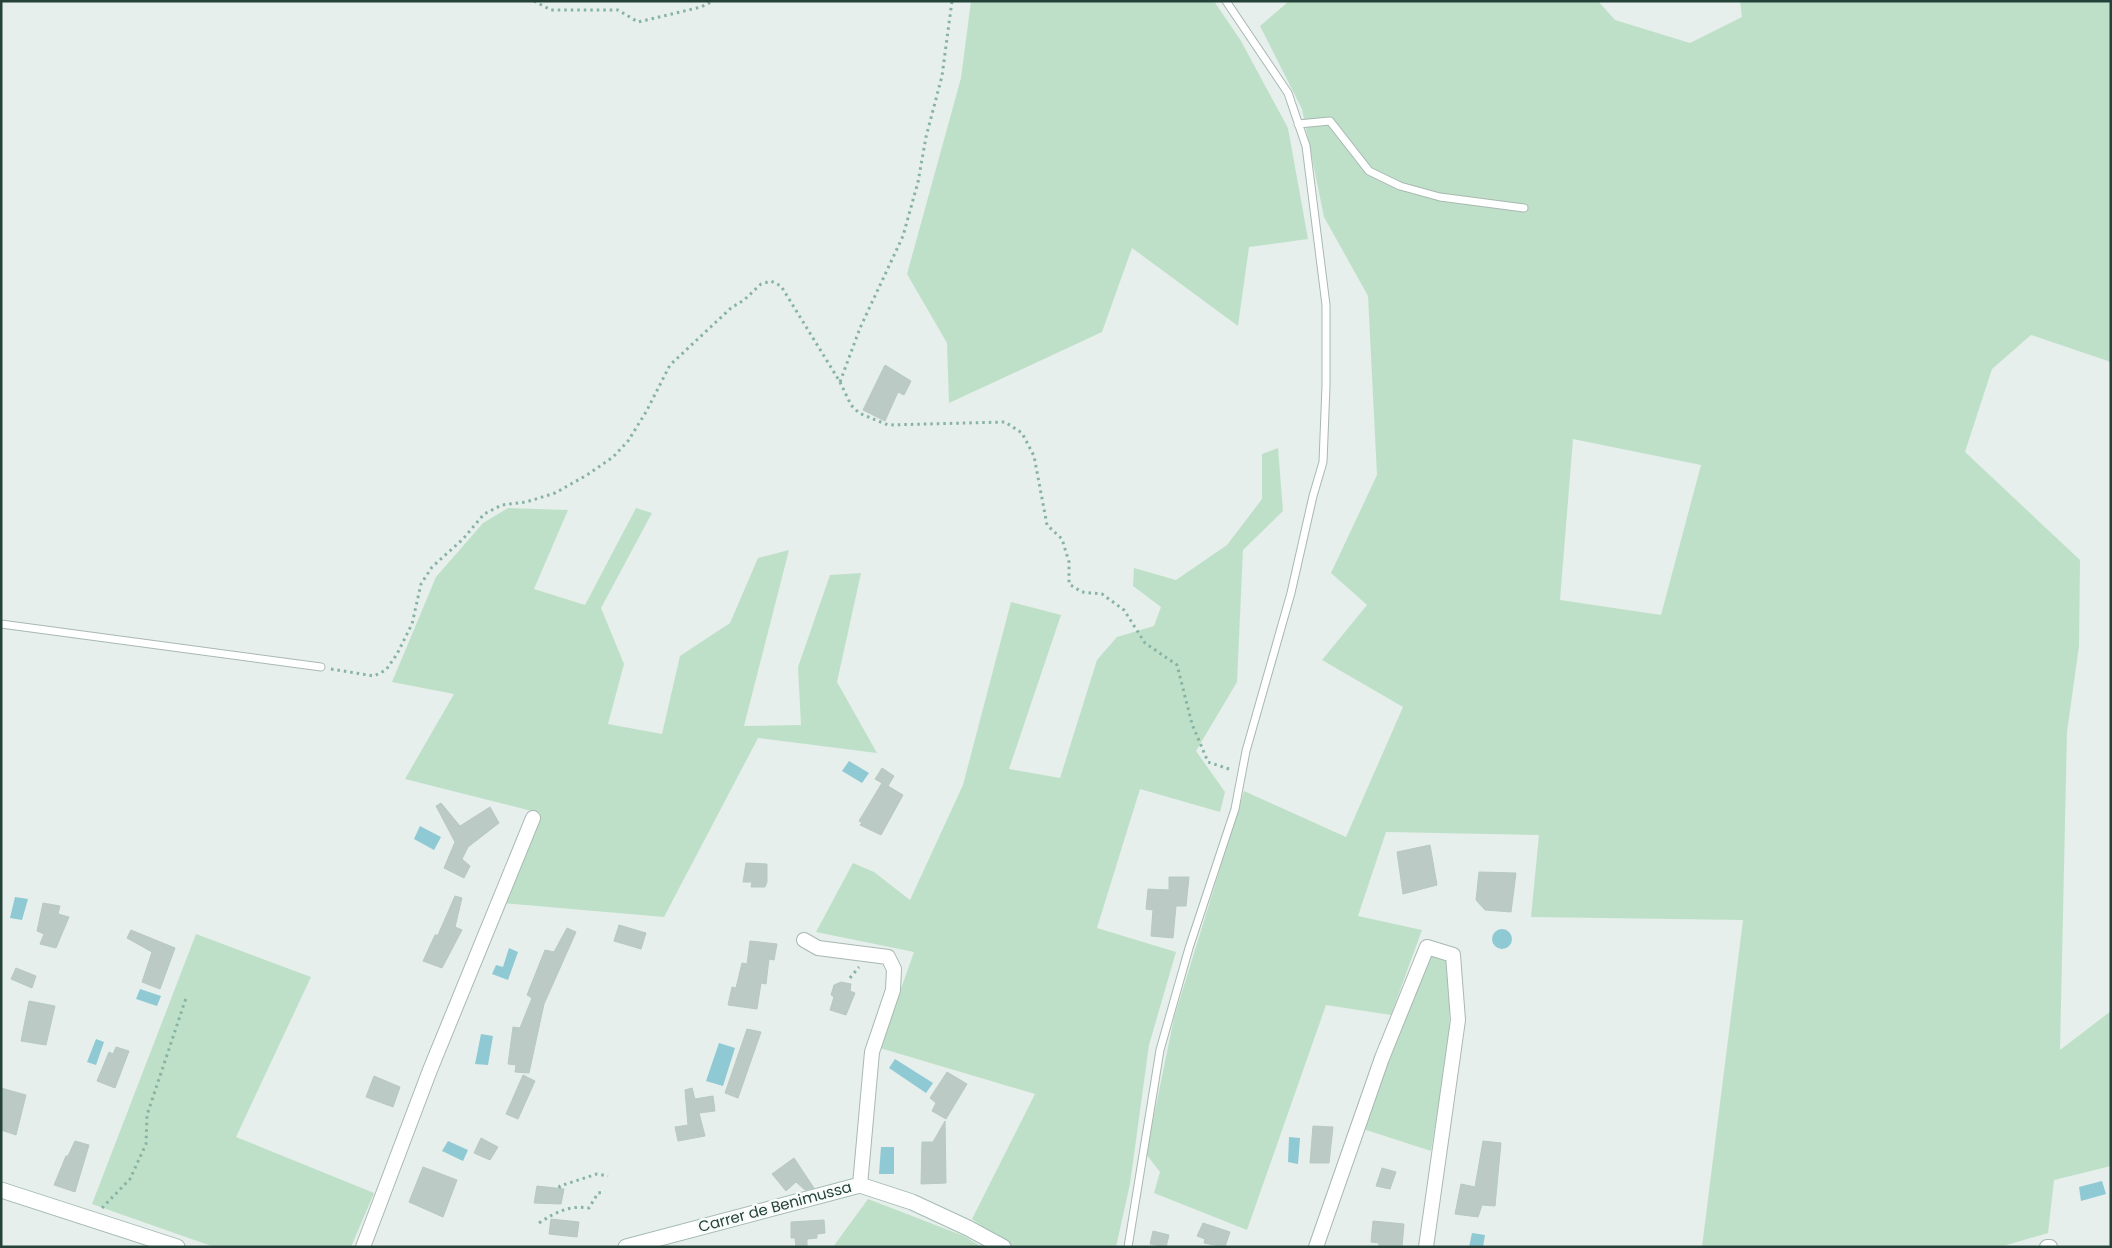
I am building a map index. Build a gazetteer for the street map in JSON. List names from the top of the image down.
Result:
{
  "streets": {
    "street": ["Carrer de Benimussa"]
  }
}
